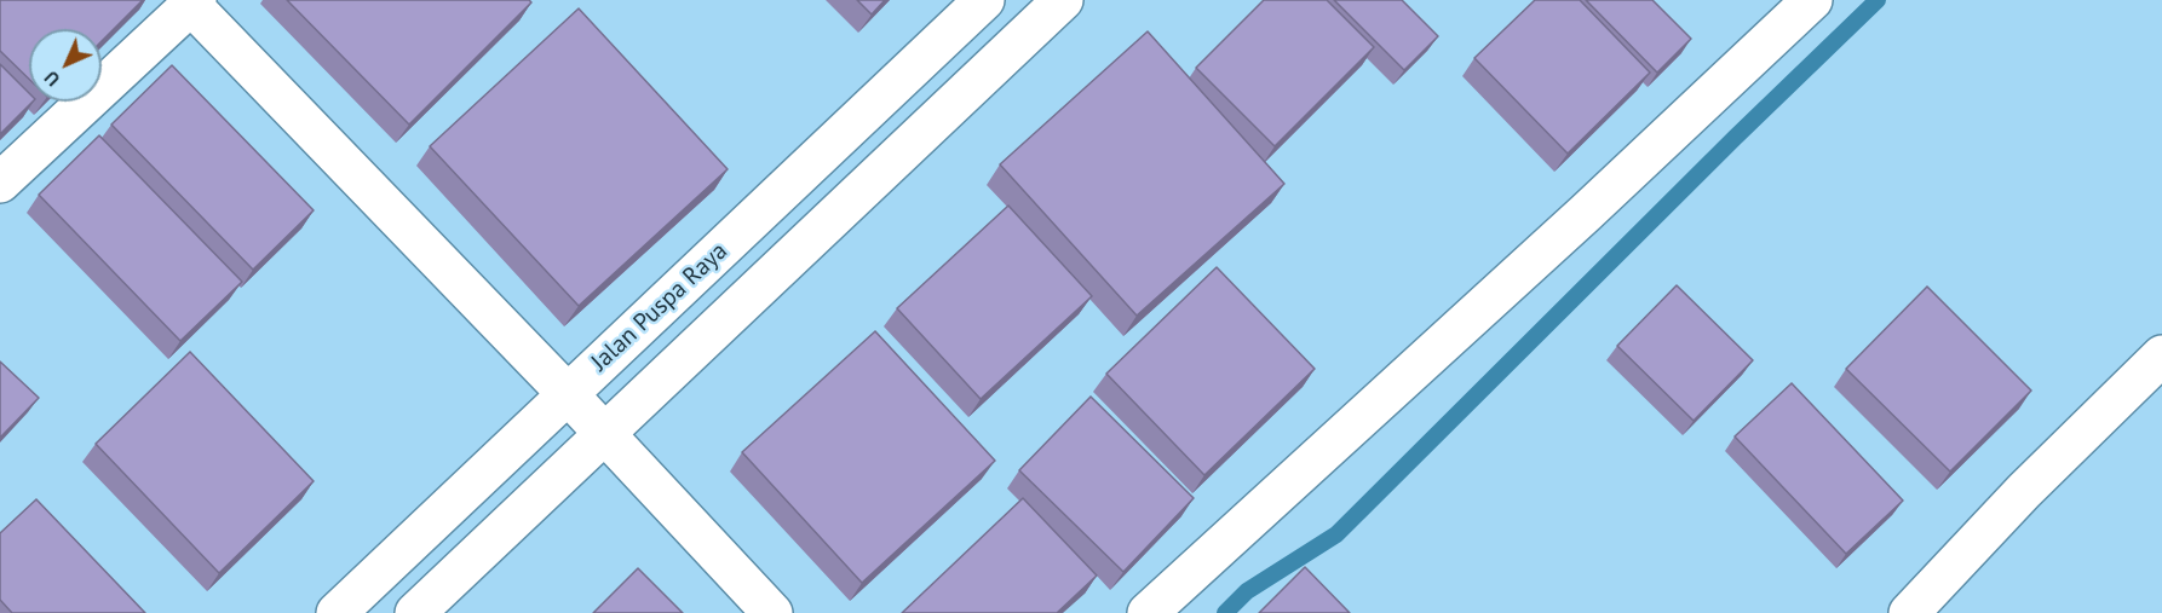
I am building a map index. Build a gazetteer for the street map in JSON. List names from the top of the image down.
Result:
{
  "streets": {
    "street": ["Jalan Puspa Raya"]
  },
  "north": "bottom left"
}
